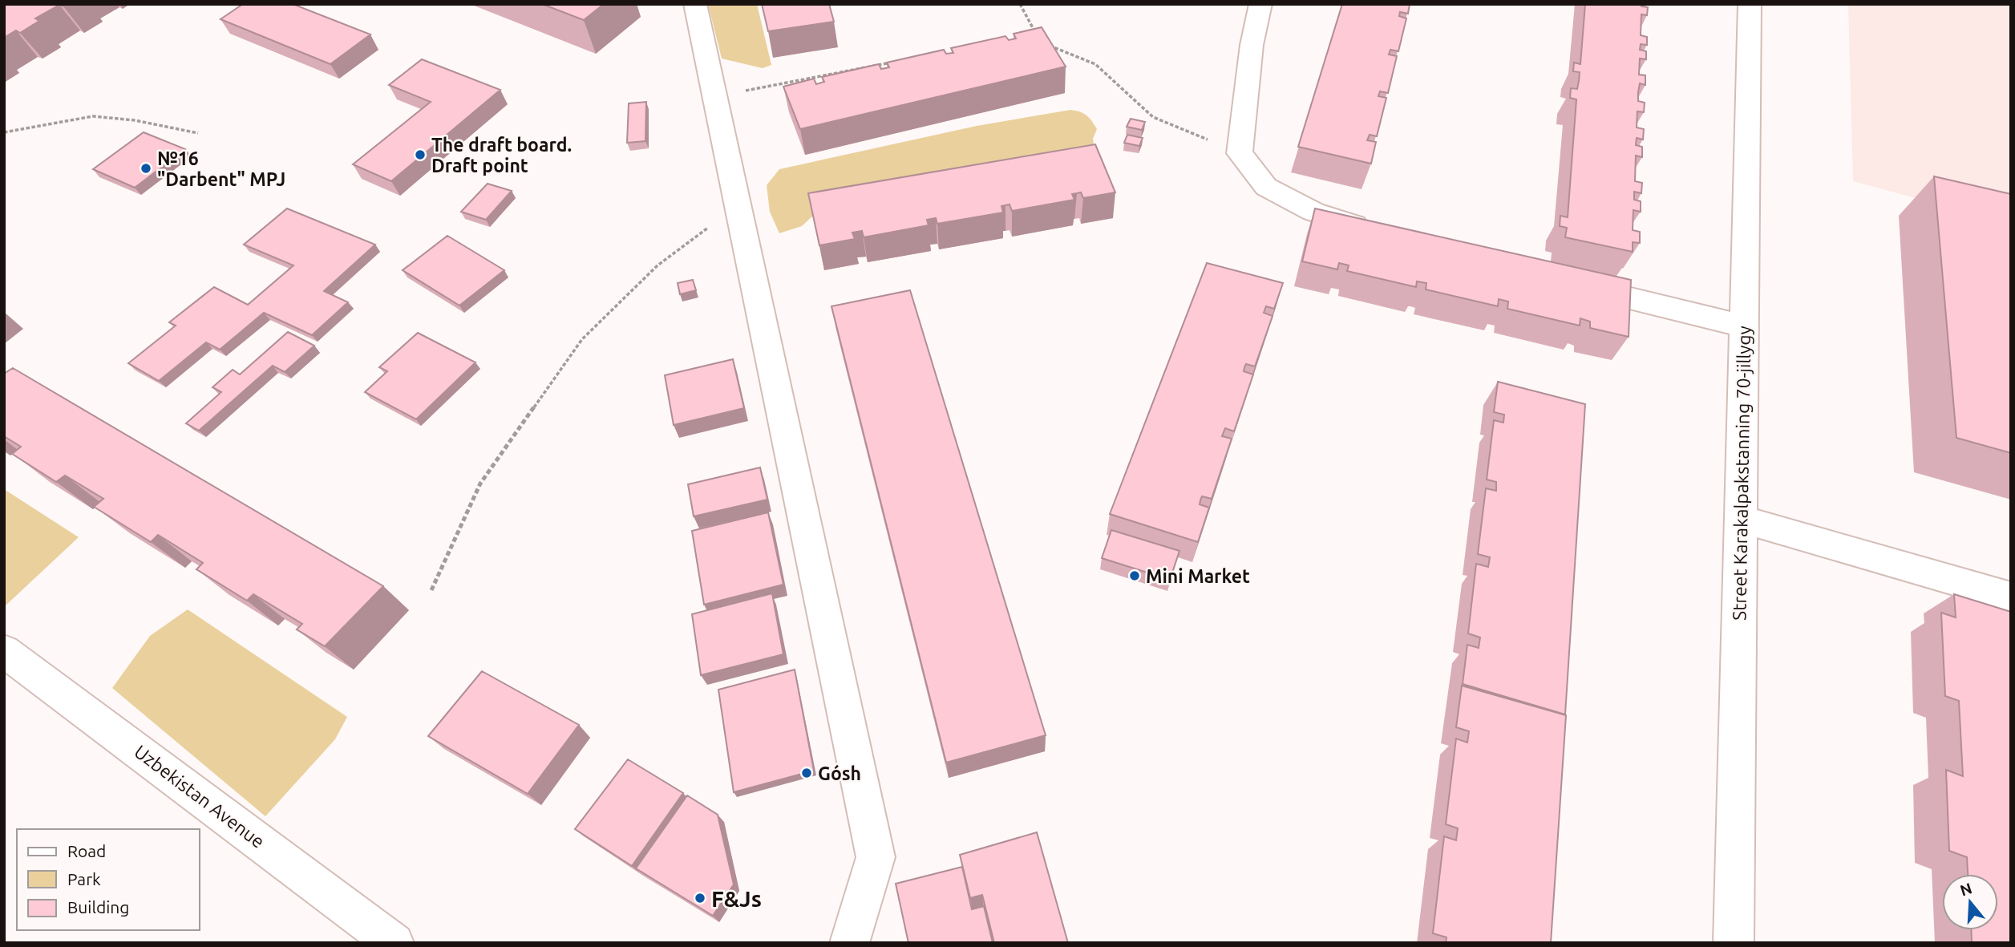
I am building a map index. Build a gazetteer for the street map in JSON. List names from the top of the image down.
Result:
{
  "streets": {
    "street": ["Street Karakalpakstanning 70-jillygy", "Uzbekistan Avenue"]
  },
  "places": [
    "The draft board. Draft point",
    "№16 \"Darbent\" MPJ",
    "Mini Market",
    "Gósh",
    "F&Js"
  ],
  "legend": ["Road", "Park", "Building"],
  "north": "top"
}
